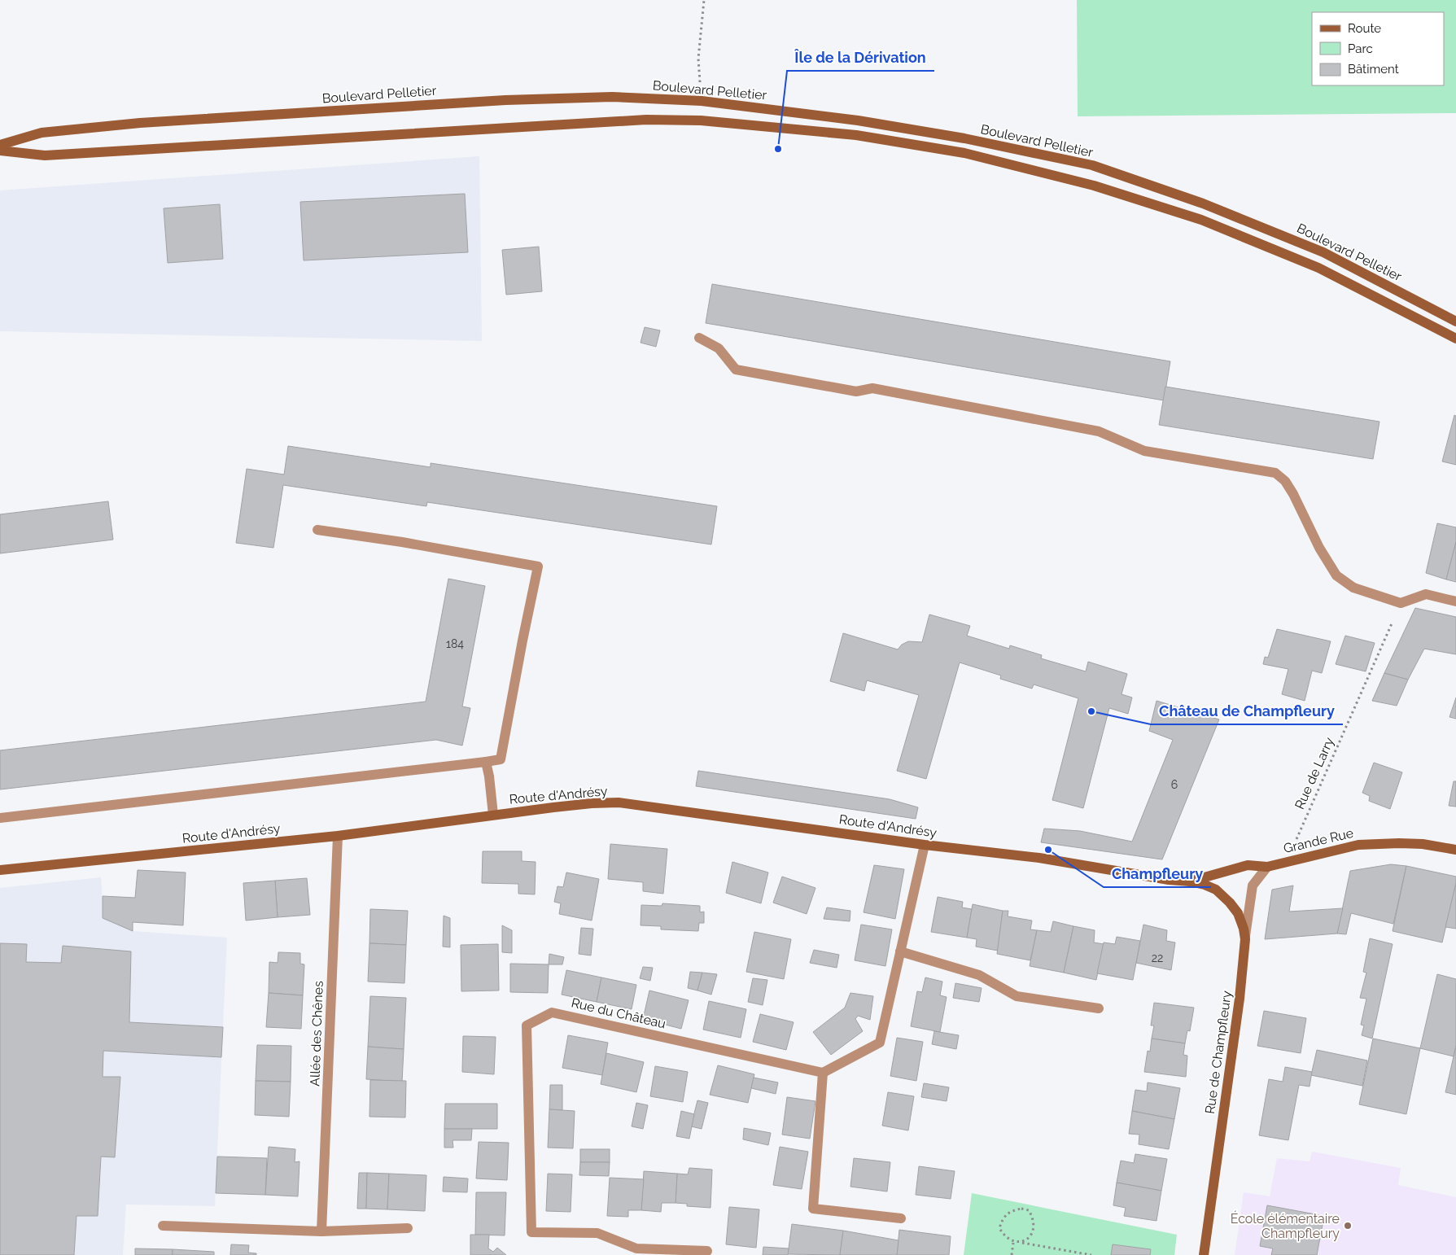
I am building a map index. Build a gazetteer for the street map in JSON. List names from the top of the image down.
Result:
{
  "streets": {
    "main road": [
      "Boulevard Pelletier",
      "Route d'Andrésy",
      "Grande Rue",
      "Rue de Champfleury"
    ],
    "street": ["Rue du Château", "Allée des Chênes"],
    "path": ["Rue de Larry"]
  },
  "crossings": [
    ["Rue de Larry", "Grande Rue"],
    ["Route d'Andrésy", "Grande Rue"],
    ["Route d'Andrésy", "Allée des Chênes"],
    ["Route d'Andrésy", "Rue de Champfleury"],
    ["Grande Rue", "Rue de Champfleury"]
  ],
  "places": [
    "Île de la Dérivation",
    "Château de Champfleury",
    "Champfleury",
    "École élémentaire Champfleury"
  ],
  "house_numbers": ["184", "6", "22"],
  "legend": ["Route", "Parc", "Bâtiment"]
}
